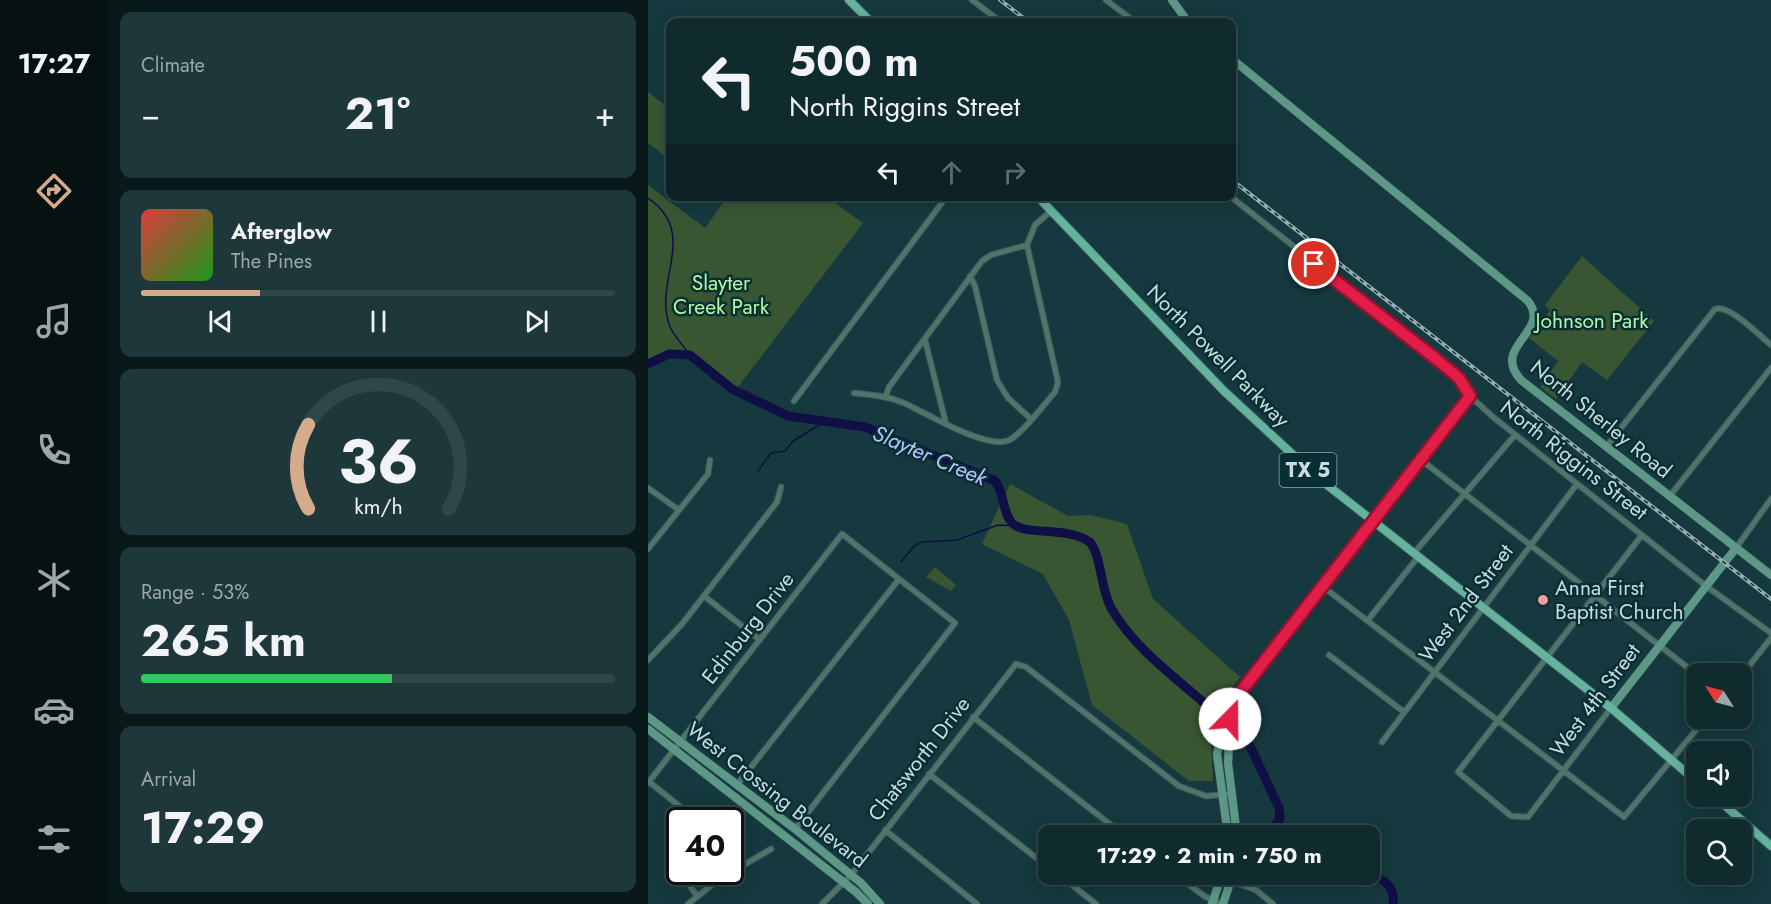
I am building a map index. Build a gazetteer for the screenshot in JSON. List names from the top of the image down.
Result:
{
  "streets": {
    "main road": ["North Powell Parkway", "TX 5"],
    "street": [
      "North Sherley Road",
      "North Riggins Street",
      "West 2nd Street",
      "Edinburg Drive",
      "West 4th Street",
      "Chatsworth Drive",
      "West Crossing Boulevard"
    ]
  },
  "crossings": [
    ["North Powell Parkway", "TX 5"],
    ["North Powell Parkway", "West 2nd Street"],
    ["North Powell Parkway", "West 4th Street"],
    ["North Sherley Road", "West 4th Street"],
    ["North Riggins Street", "West 2nd Street"],
    ["North Riggins Street", "West 4th Street"],
    ["TX 5", "West 4th Street"],
    ["Edinburg Drive", "West Crossing Boulevard"],
    ["Chatsworth Drive", "West Crossing Boulevard"]
  ],
  "water": ["Slayter Creek"],
  "parks": ["Slayter Creek Park", "Johnson Park"],
  "places": ["Anna First Baptist Church"],
  "north": "top left",
  "page": {
    "tabs": "17:27",
    "tile": [
      "Climate",
      ["Range · 53%", "265 km"],
      ["Arrival", "17:29"]
    ],
    "turn": ["500 m", "North Riggins Street"],
    "heat": ["−", "21°", "+"],
    "song": ["Afterglow", "The Pines"],
    "limit": "40",
    "trip": "17:29 · 2 min · 750 m",
    "gauge": ["36", "km/h"]
  }
}
